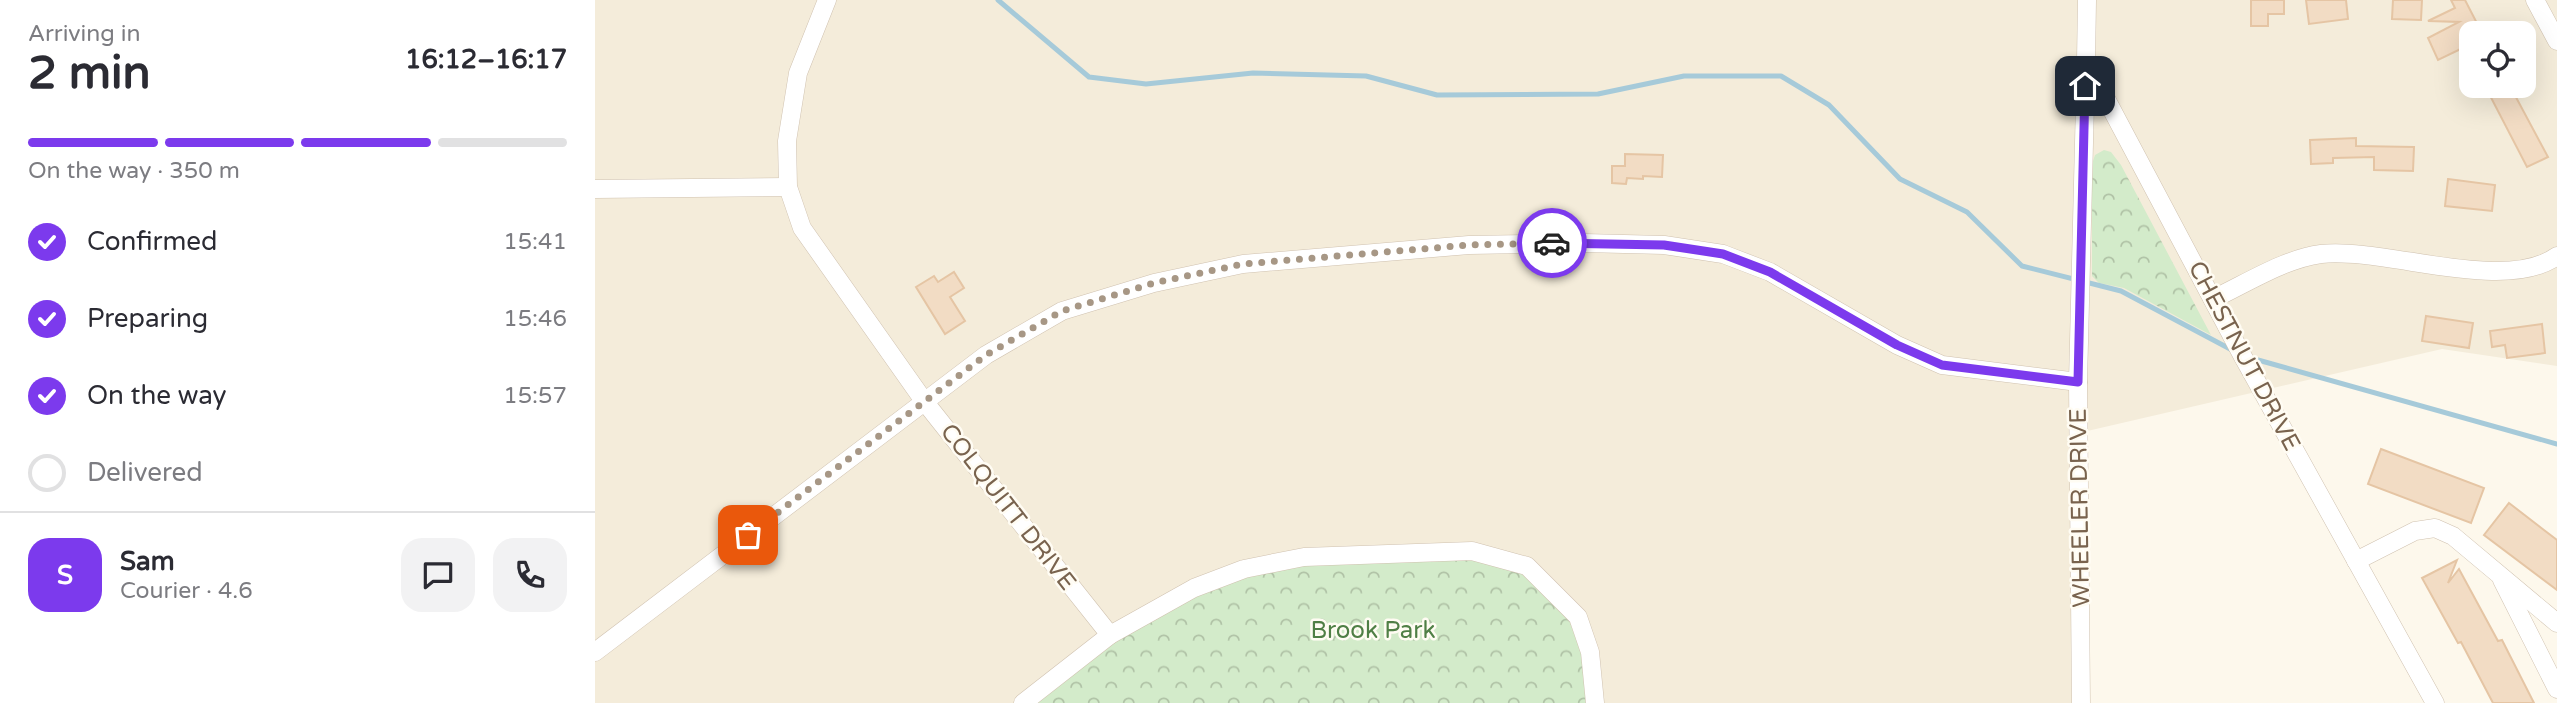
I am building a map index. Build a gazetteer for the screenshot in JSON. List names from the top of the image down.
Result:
{
  "streets": {
    "street": ["CHESTNUT DRIVE", "COLQUITT DRIVE", "WHEELER DRIVE"]
  },
  "crossings": [
    ["CHESTNUT DRIVE", "WHEELER DRIVE"]
  ],
  "parks": ["Brook Park"],
  "page": {
    "heading": ["2 min", "Arriving in", "16:12–16:17"],
    "panel": ["Sam", "Courier · 4.6"],
    "bar": "On the way · 350 m",
    "list": [
      ["Confirmed", "15:41"],
      ["Preparing", "15:46"],
      ["On the way", "15:57"],
      "Delivered"
    ],
    "round": "S"
  }
}
